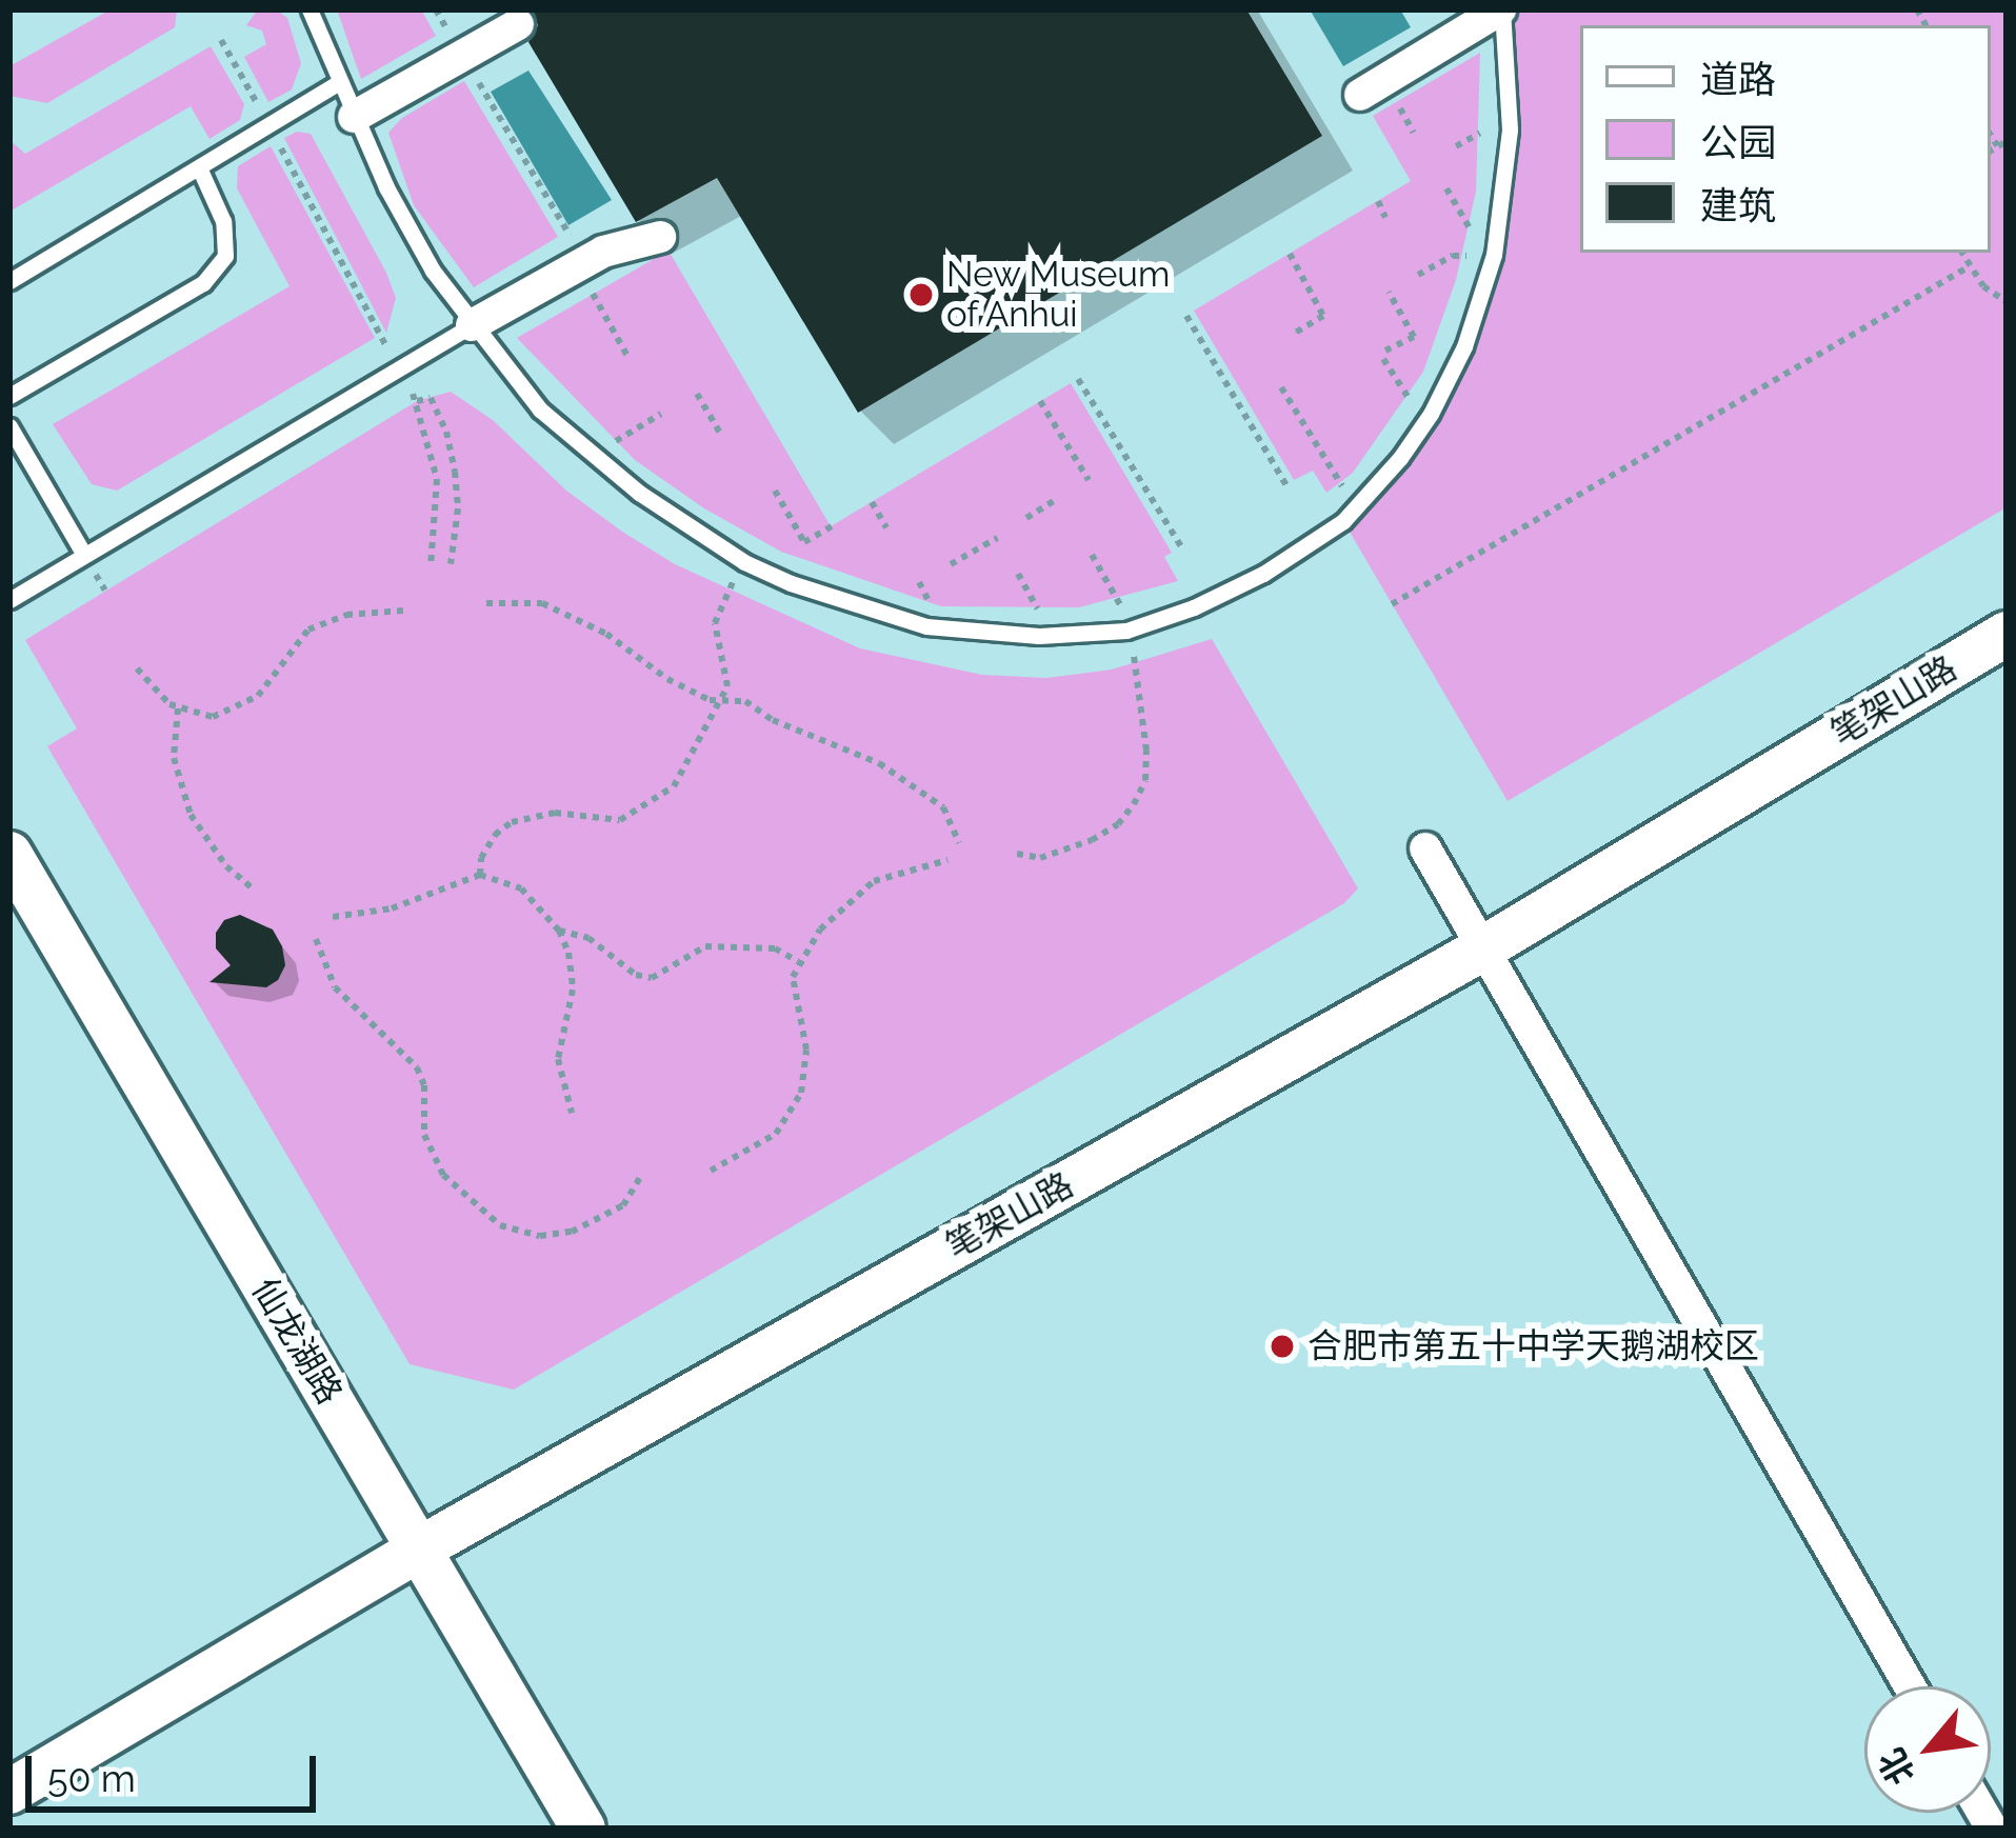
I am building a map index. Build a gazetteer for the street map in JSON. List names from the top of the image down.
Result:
{
  "streets": {
    "street": ["笔架山路", "仙龙湖路"]
  },
  "crossings": [
    ["笔架山路", "仙龙湖路"]
  ],
  "places": ["New Museum of Anhui", "合肥市第五十中学天鹅湖校区"],
  "legend": ["道路", "公园", "建筑"],
  "scale_bar": "50 m",
  "north": "bottom left"
}
